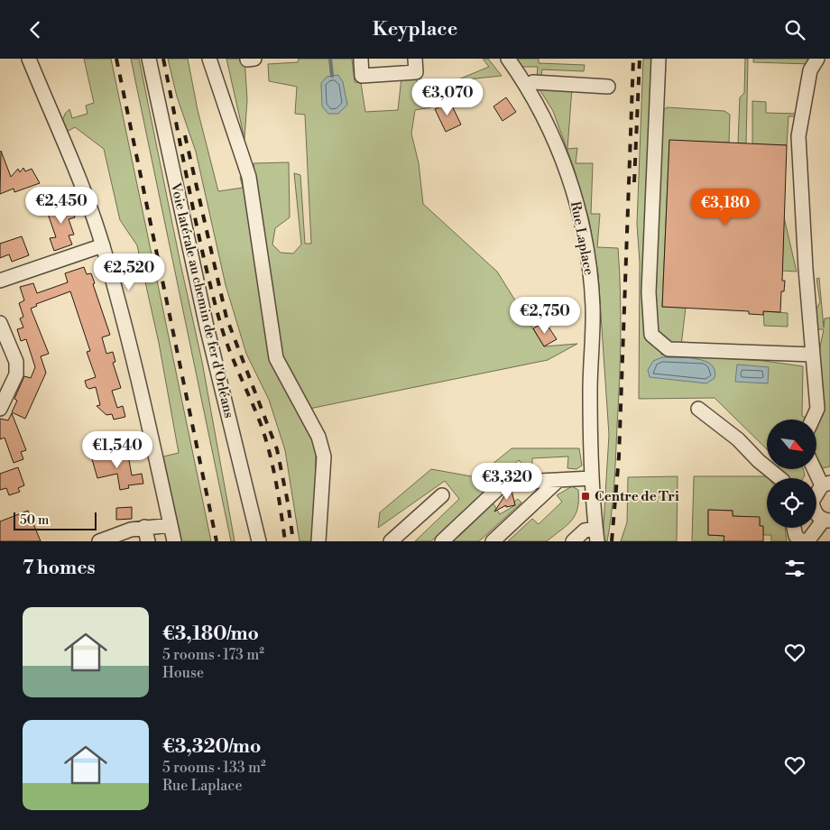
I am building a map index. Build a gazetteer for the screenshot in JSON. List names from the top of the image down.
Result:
{
  "streets": {
    "street": ["Rue Laplace", "Voie latérale au chemin de fer d'Orléans"]
  },
  "places": {
    "transit": ["Centre de Tri"]
  },
  "scale_bar": "50 m",
  "north": "bottom right",
  "page": {
    "header": "Keyplace",
    "price": [
      "€3,070",
      "€2,450",
      "€3,180",
      "€2,520",
      "€2,750",
      "€1,540",
      "€3,320"
    ],
    "scale": "50 m",
    "heading": "7 homes",
    "list": [
      {
        "name": "€3,180/mo",
        "note": "5 rooms · 173 m² · House"
      },
      {
        "name": "€3,320/mo",
        "note": "5 rooms · 133 m² · Rue Laplace"
      }
    ]
  }
}
